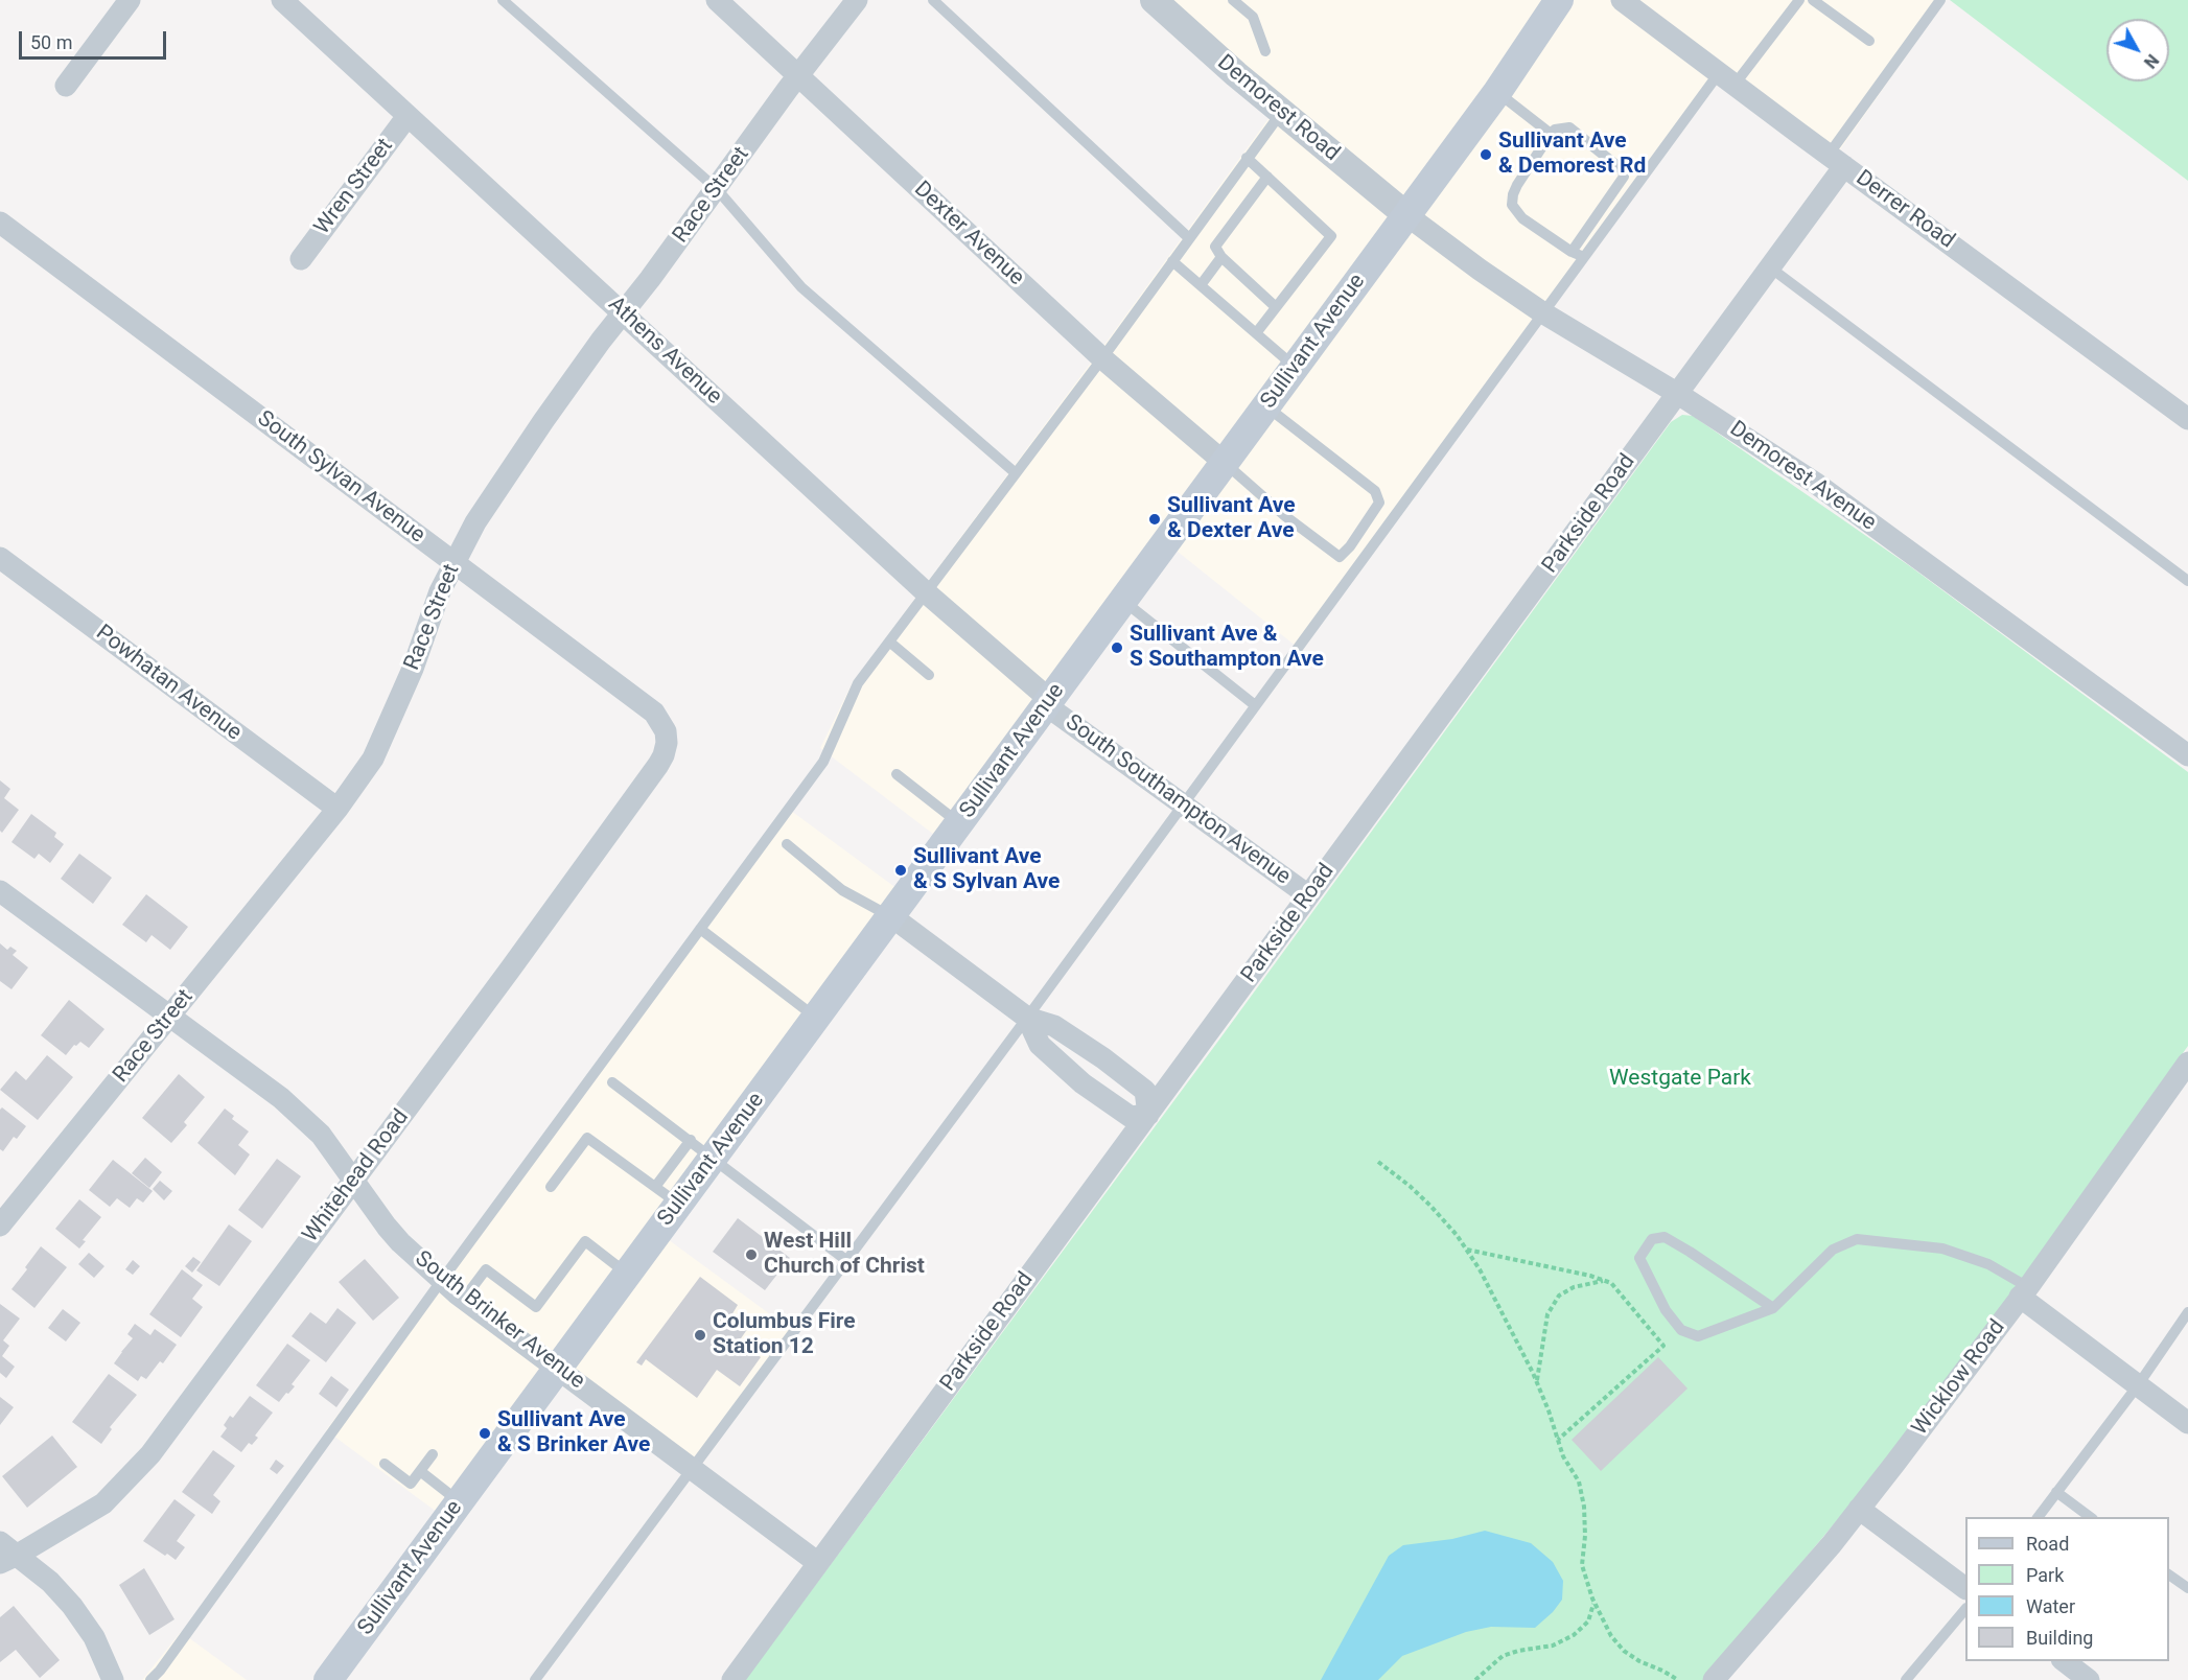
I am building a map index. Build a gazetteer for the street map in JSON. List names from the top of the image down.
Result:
{
  "streets": {
    "main road": ["Sullivant Avenue"],
    "street": [
      "Demorest Road",
      "Wren Street",
      "Race Street",
      "Derrer Road",
      "Dexter Avenue",
      "Athens Avenue",
      "Demorest Avenue",
      "South Sylvan Avenue",
      "Parkside Road",
      "Powhatan Avenue",
      "South Southampton Avenue",
      "Whitehead Road",
      "South Brinker Avenue",
      "Wicklow Road"
    ]
  },
  "crossings": [
    ["Demorest Road", "Sullivant Avenue"],
    ["Demorest Road", "Demorest Avenue"],
    ["Wren Street", "Athens Avenue"],
    ["Race Street", "Dexter Avenue"],
    ["Race Street", "Athens Avenue"],
    ["Race Street", "South Sylvan Avenue"],
    ["Race Street", "Powhatan Avenue"],
    ["Race Street", "South Brinker Avenue"],
    ["Derrer Road", "Parkside Road"],
    ["Dexter Avenue", "Sullivant Avenue"],
    ["Sullivant Avenue", "Athens Avenue"],
    ["Sullivant Avenue", "Demorest Avenue"],
    ["Sullivant Avenue", "South Southampton Avenue"],
    ["Sullivant Avenue", "South Brinker Avenue"],
    ["Athens Avenue", "South Southampton Avenue"],
    ["Demorest Avenue", "Parkside Road"],
    ["South Sylvan Avenue", "Whitehead Road"],
    ["Parkside Road", "South Southampton Avenue"],
    ["Parkside Road", "South Brinker Avenue"],
    ["Whitehead Road", "South Brinker Avenue"]
  ],
  "parks": ["Westgate Park"],
  "places": [
    "Sullivant Ave & Demorest Rd",
    "Sullivant Ave & Dexter Ave",
    "Sullivant Ave & S Southampton Ave",
    "Sullivant Ave & S Sylvan Ave",
    "West Hill Church of Christ",
    "Columbus Fire Station 12",
    "Sullivant Ave & S Brinker Ave"
  ],
  "legend": [
    "Road",
    "Park",
    "Water",
    "Building"
  ],
  "scale_bar": "50 m",
  "north": "bottom right"
}
